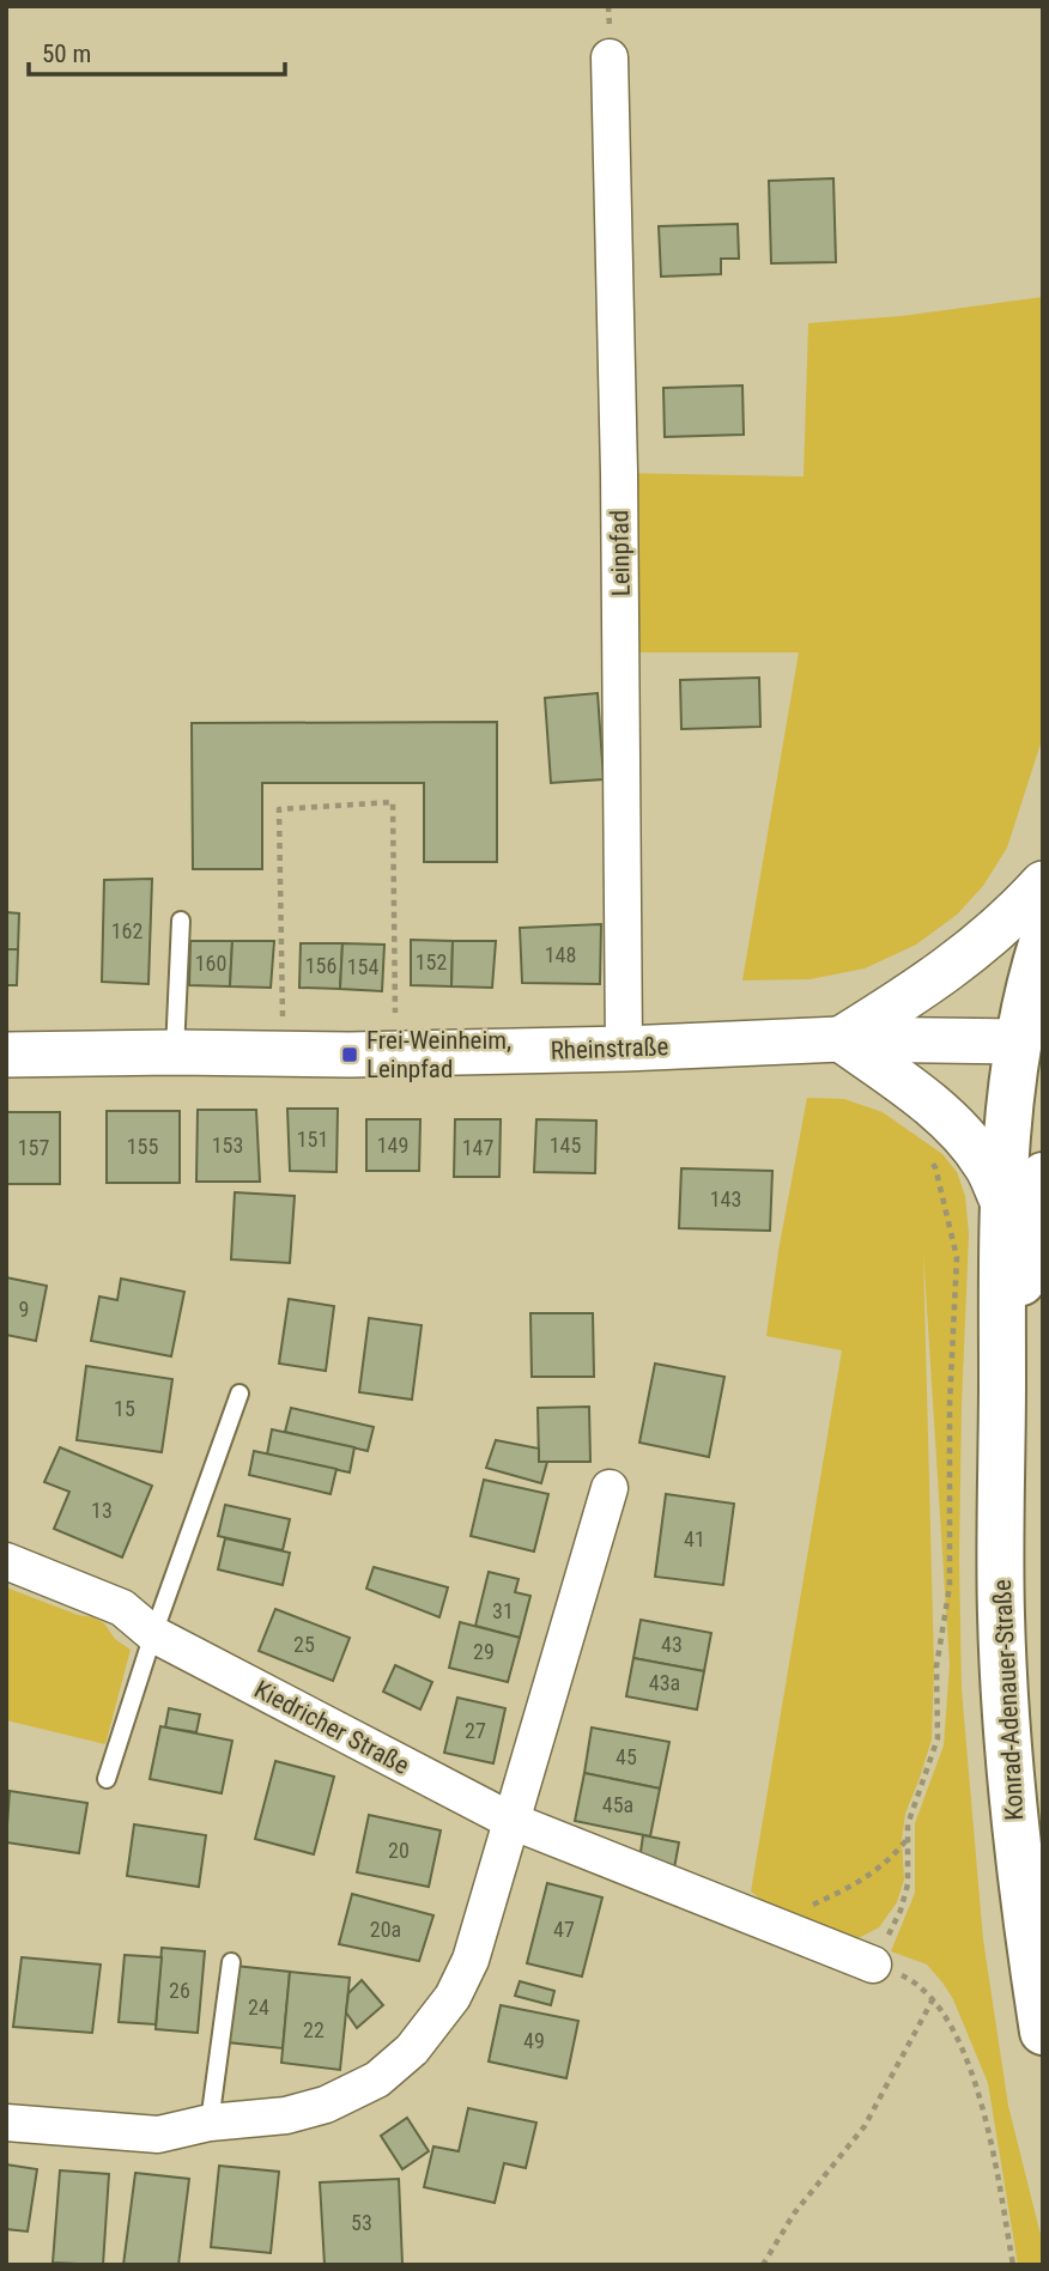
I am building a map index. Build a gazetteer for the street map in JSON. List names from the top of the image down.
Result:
{
  "streets": {
    "main road": ["Konrad-Adenauer-Straße"],
    "street": ["Leinpfad", "Rheinstraße", "Kiedricher Straße"]
  },
  "crossings": [
    ["Leinpfad", "Rheinstraße"],
    ["Rheinstraße", "Konrad-Adenauer-Straße"]
  ],
  "places": {
    "transit": ["Frei-Weinheim, Leinpfad"]
  },
  "house_numbers": [
    "162",
    "148",
    "152",
    "160",
    "156",
    "154",
    "151",
    "153",
    "149",
    "145",
    "155",
    "157",
    "147",
    "143",
    "9",
    "15",
    "13",
    "41",
    "31",
    "25",
    "43",
    "29",
    "43a",
    "27",
    "45",
    "45a",
    "20",
    "20a",
    "47",
    "26",
    "24",
    "22",
    "49",
    "53"
  ],
  "scale_bar": "50 m"
}
